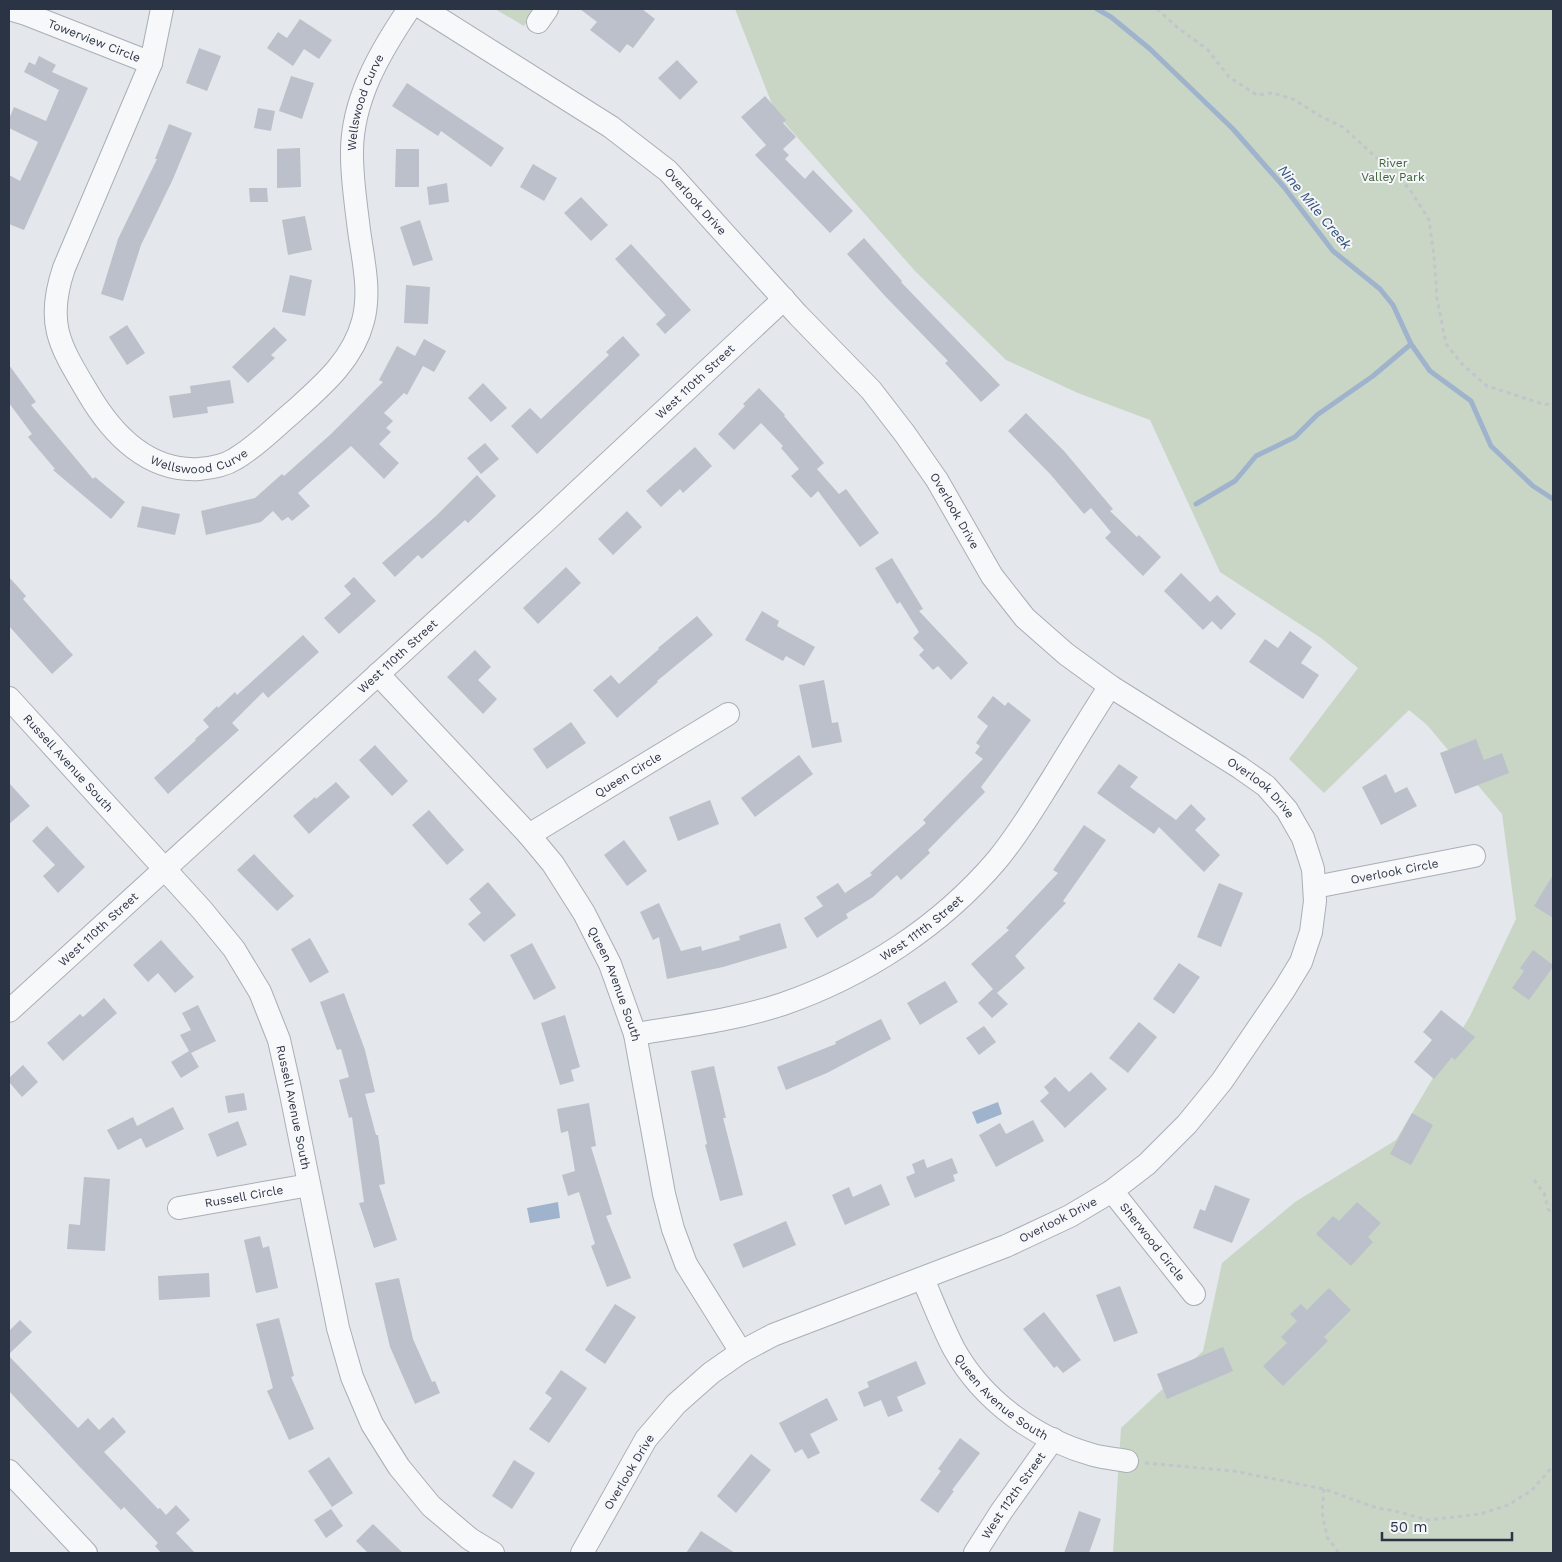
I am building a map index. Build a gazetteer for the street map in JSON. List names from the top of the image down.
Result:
{
  "streets": {
    "street": [
      "Towerview Circle",
      "Wellswood Curve",
      "Overlook Drive",
      "West 110th Street",
      "Russell Avenue South",
      "Queen Circle",
      "Overlook Circle",
      "West 111th Street",
      "Queen Avenue South",
      "Russell Circle",
      "Sherwood Circle",
      "West 112th Street"
    ]
  },
  "crossings": [
    ["Towerview Circle", "Wellswood Curve"],
    ["Overlook Drive", "West 110th Street"],
    ["Overlook Drive", "Overlook Circle"],
    ["Overlook Drive", "West 111th Street"],
    ["Overlook Drive", "Queen Avenue South"],
    ["Overlook Drive", "Sherwood Circle"],
    ["West 110th Street", "Russell Avenue South"],
    ["West 110th Street", "Queen Avenue South"],
    ["Russell Avenue South", "Russell Circle"],
    ["Queen Circle", "Queen Avenue South"],
    ["West 111th Street", "Queen Avenue South"],
    ["Queen Avenue South", "West 112th Street"]
  ],
  "water": ["Nine Mile Creek"],
  "parks": ["River Valley Park"],
  "scale_bar": "50 m"
}
